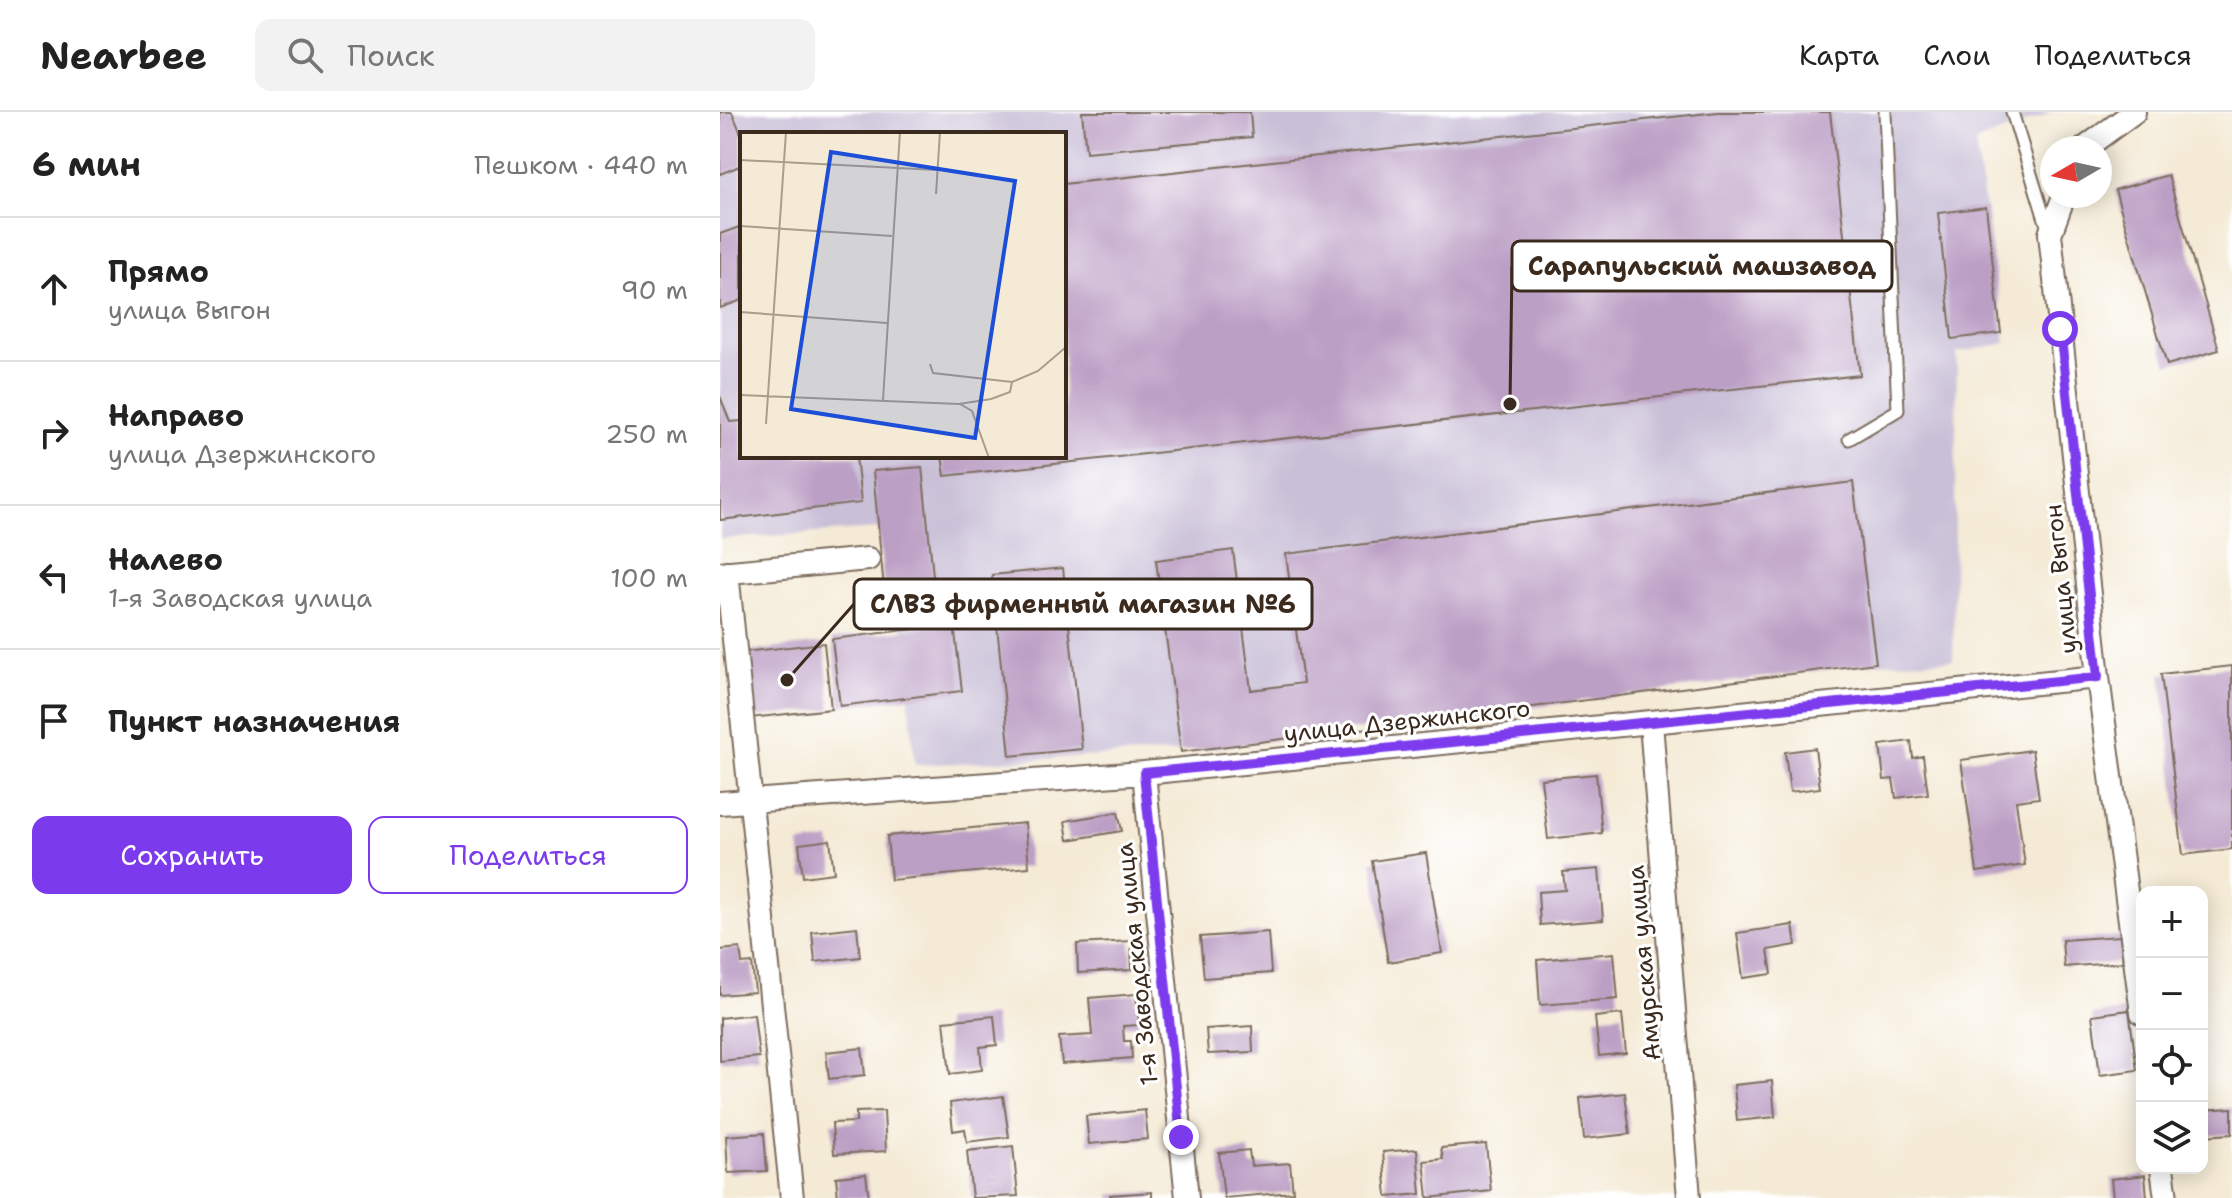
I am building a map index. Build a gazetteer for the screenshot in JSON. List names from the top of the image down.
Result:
{
  "streets": {
    "street": [
      "улица Выгон",
      "улица Дзержинского",
      "Амурская улица",
      "1-я Заводская улица"
    ]
  },
  "crossings": [
    ["улица Выгон", "улица Дзержинского"],
    ["улица Дзержинского", "Амурская улица"],
    ["улица Дзержинского", "1-я Заводская улица"]
  ],
  "places": ["Сарапульский машзавод", "СЛВЗ фирменный магазин №6"],
  "north": "left",
  "page": {
    "header": "Nearbee",
    "search": "Поиск",
    "nav": ["Карта", "Слои", "Поделиться"],
    "heading": ["6 мин", "Пешком · 440 m"],
    "list": [
      ["Прямо", "улица Выгон", "90 m"],
      ["Направо", "улица Дзержинского", "250 m"],
      ["Налево", "1-я Заводская улица", "100 m"],
      "Пункт назначения"
    ],
    "buttons": ["Сохранить", "Поделиться"],
    "map_buttons": ["+", "−"]
  }
}
